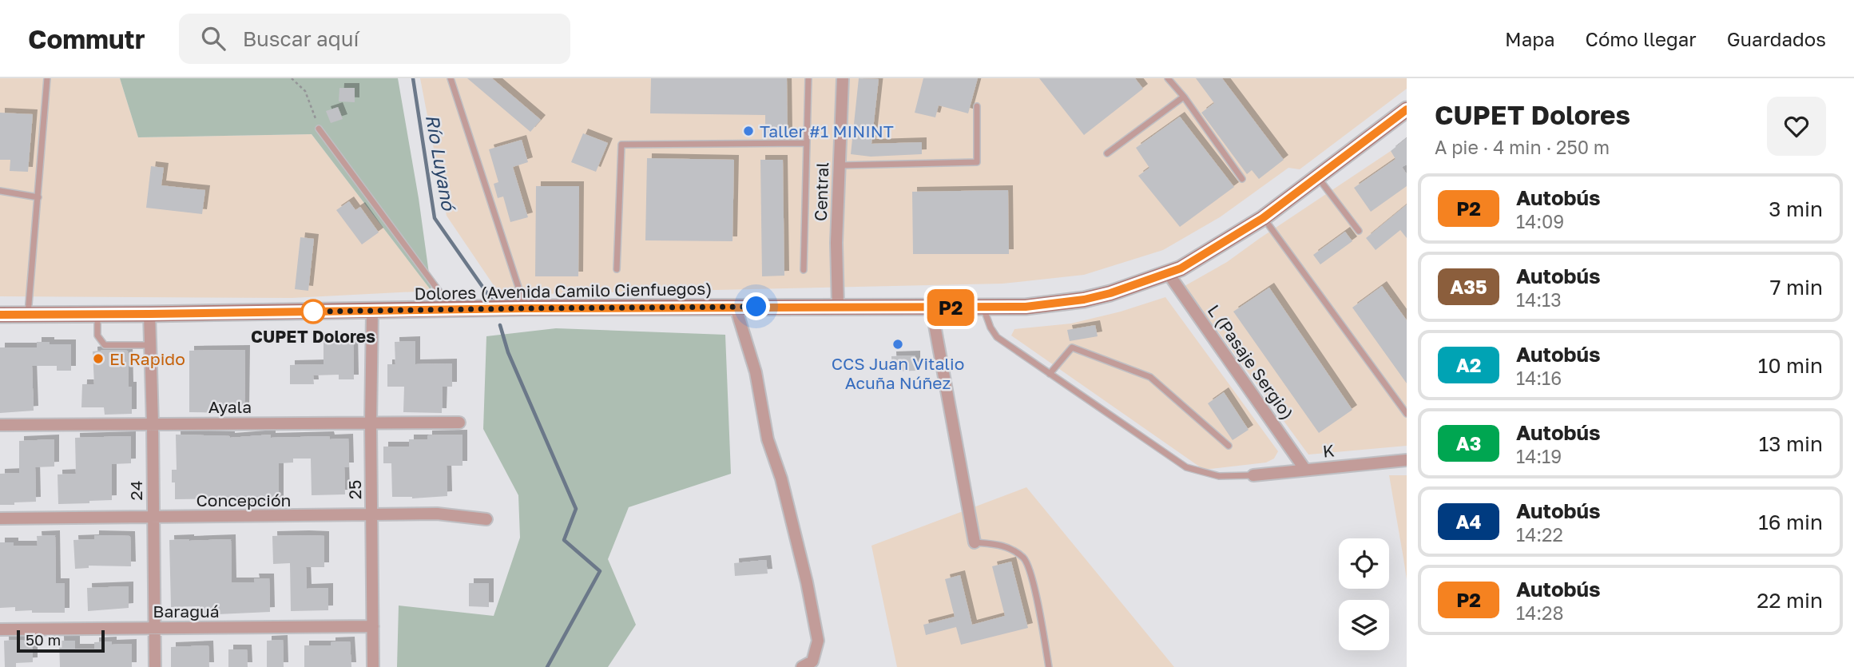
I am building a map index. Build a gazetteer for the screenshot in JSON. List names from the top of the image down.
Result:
{
  "streets": {
    "main road": ["Dolores (Avenida Camilo Cienfuegos)"],
    "street": [
      "Central",
      "L (Pasaje Sergio)",
      "Ayala",
      "K",
      "25",
      "24",
      "Concepción",
      "Baraguá"
    ]
  },
  "crossings": [
    ["Central", "Dolores (Avenida Camilo Cienfuegos)"],
    ["Dolores (Avenida Camilo Cienfuegos)", "L (Pasaje Sergio)"],
    ["Dolores (Avenida Camilo Cienfuegos)", "25"],
    ["Dolores (Avenida Camilo Cienfuegos)", "24"],
    ["L (Pasaje Sergio)", "K"],
    ["Ayala", "25"],
    ["Ayala", "24"],
    ["25", "Concepción"],
    ["25", "Baraguá"],
    ["24", "Concepción"],
    ["24", "Baraguá"]
  ],
  "water": ["Río Luyanó"],
  "places": [
    "Taller #1 MININT",
    "CUPET Dolores",
    "CCS Juan Vitalio Acuña Núñez",
    "El Rapido"
  ],
  "lines": ["bus line P2"],
  "scale_bar": "50 m",
  "page": {
    "header": "Commutr",
    "search": "Buscar aquí",
    "nav": ["Mapa", "Cómo llegar", "Guardados"],
    "on_map": "P2",
    "heading": ["CUPET Dolores", "A pie · 4 min · 250 m"],
    "list": [
      {
        "mark": "P2",
        "name": "Autobús",
        "note": "14:09",
        "value": "3 min"
      },
      {
        "mark": "A35",
        "name": "Autobús",
        "note": "14:13",
        "value": "7 min"
      },
      {
        "mark": "A2",
        "name": "Autobús",
        "note": "14:16",
        "value": "10 min"
      },
      {
        "mark": "A3",
        "name": "Autobús",
        "note": "14:19",
        "value": "13 min"
      },
      {
        "mark": "A4",
        "name": "Autobús",
        "note": "14:22",
        "value": "16 min"
      },
      {
        "mark": "P2",
        "name": "Autobús",
        "note": "14:28",
        "value": "22 min"
      }
    ],
    "scale": "50 m"
  }
}
